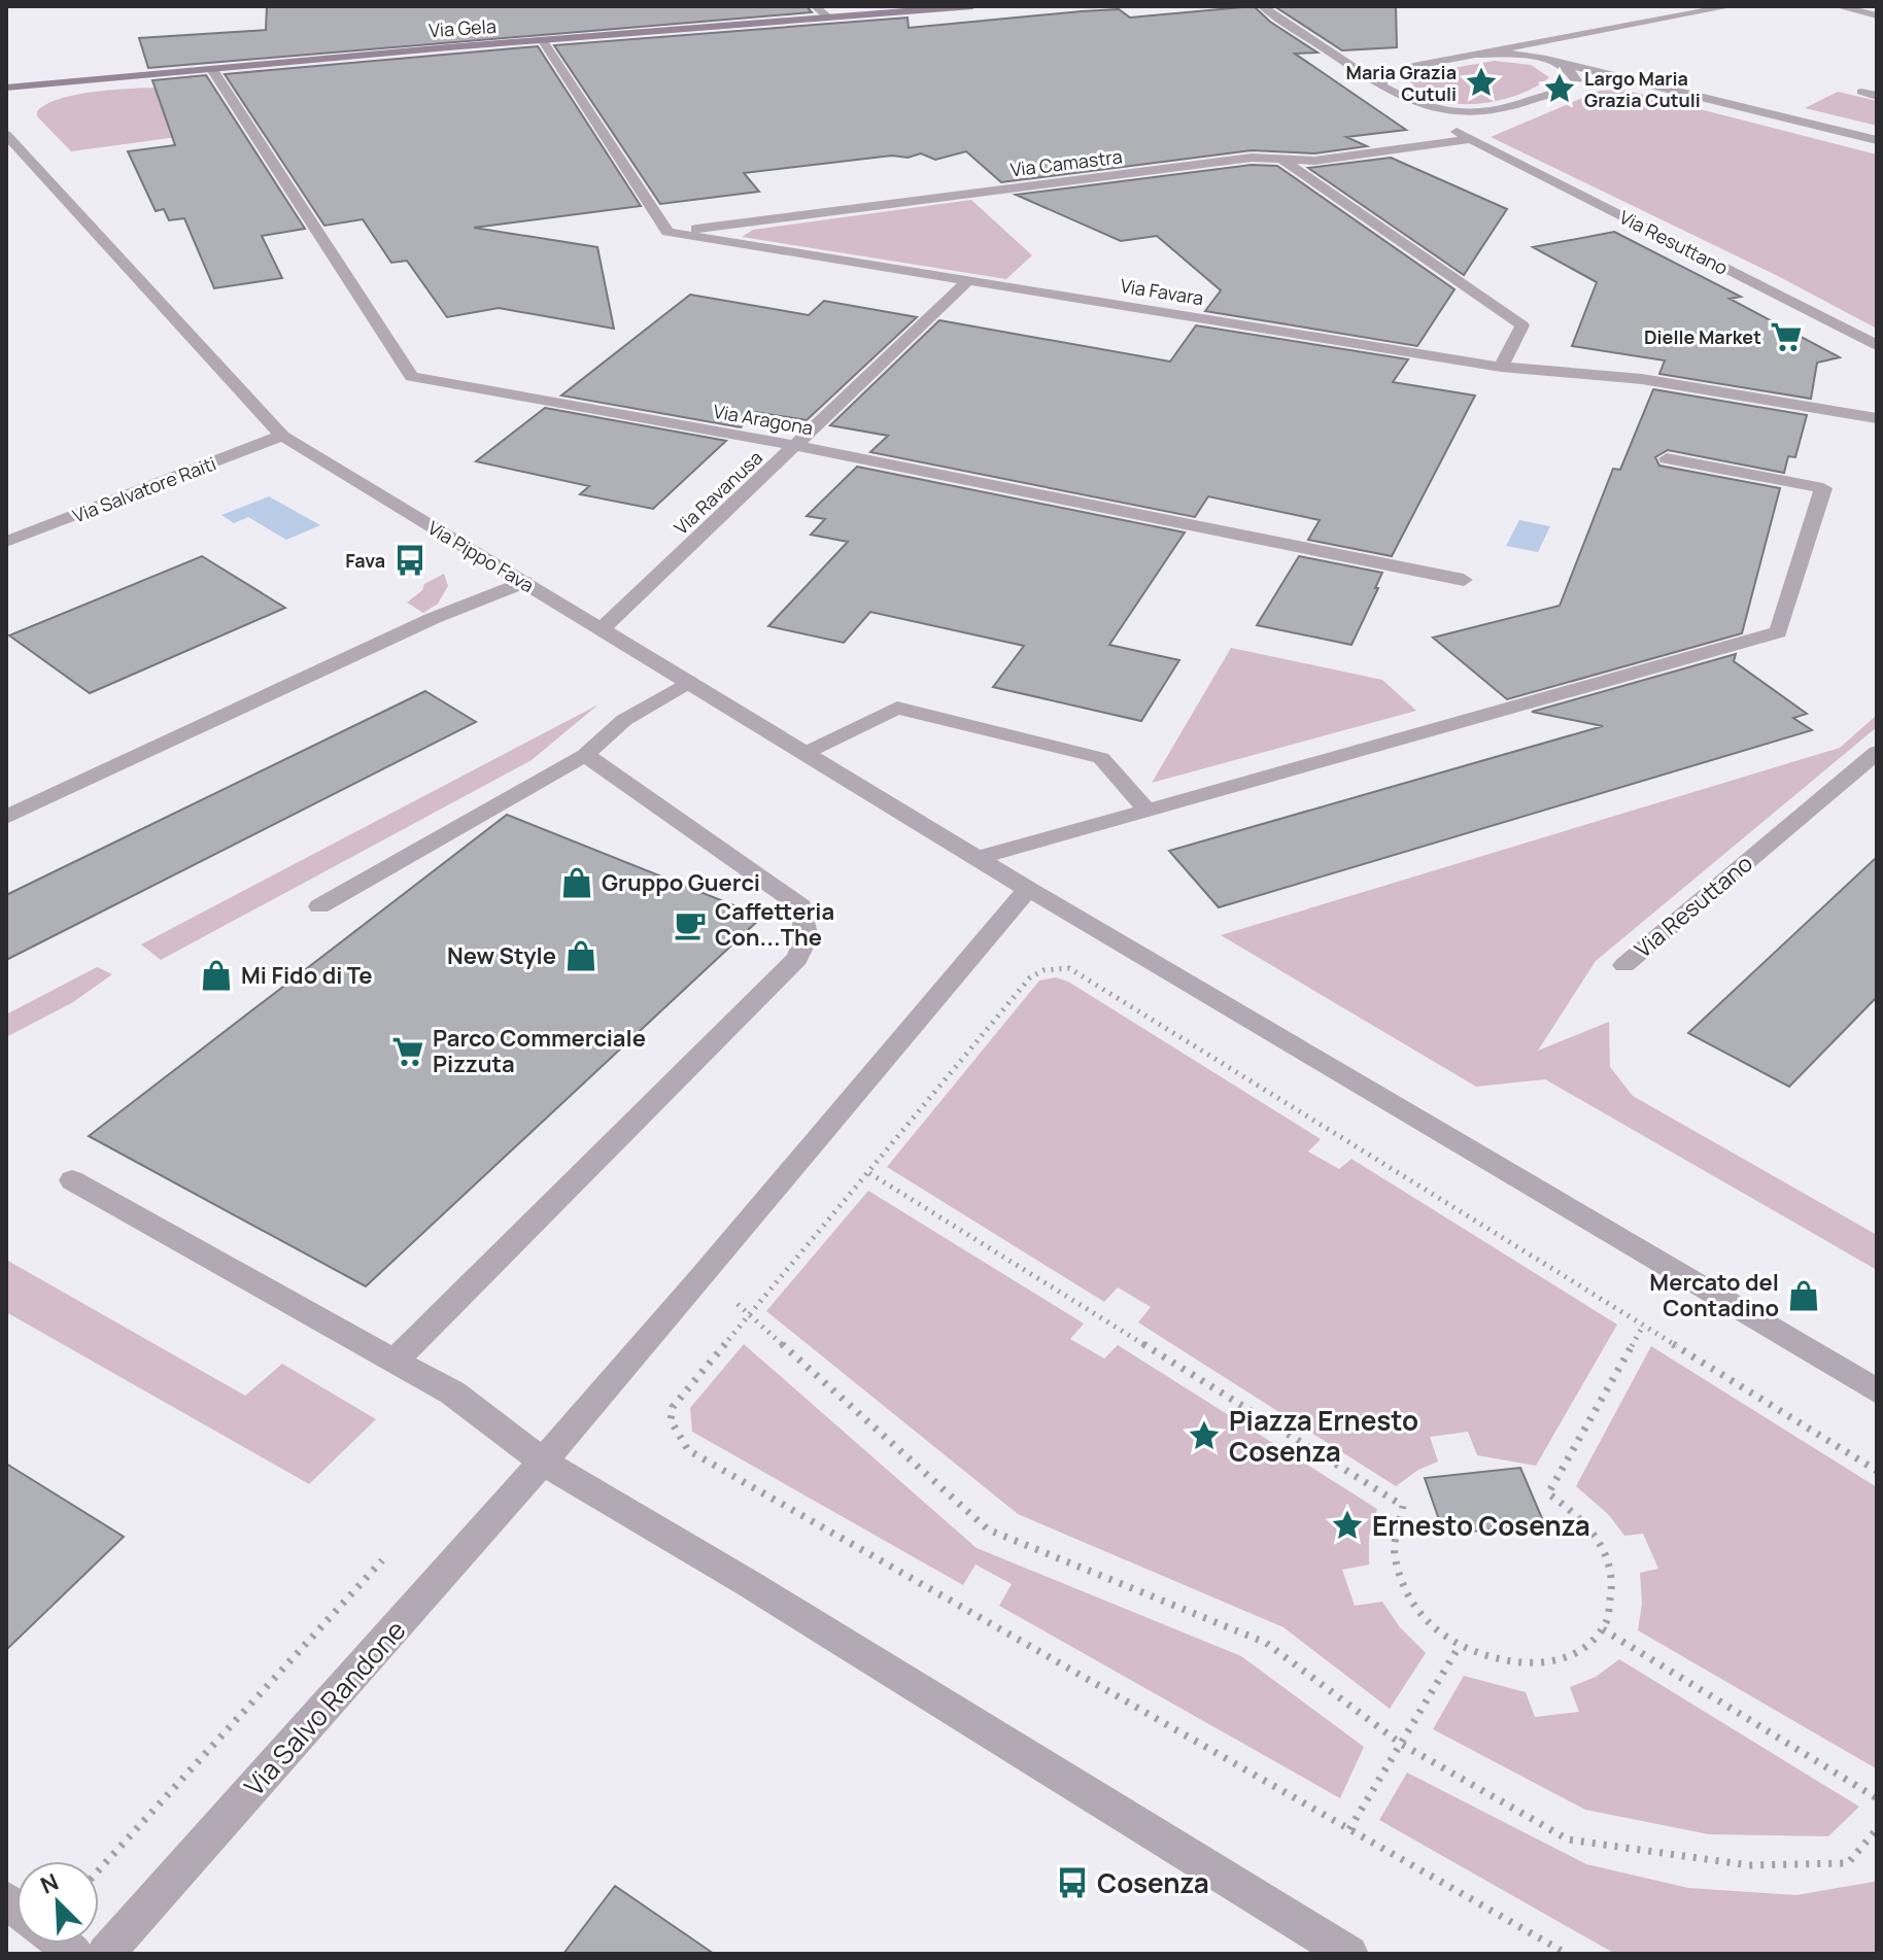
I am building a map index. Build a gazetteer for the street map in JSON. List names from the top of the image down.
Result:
{
  "streets": {
    "street": [
      "Via Gela",
      "Via Camastra",
      "Via Resuttano",
      "Via Favara",
      "Via Aragona",
      "Via Salvatore Raiti",
      "Via Ravanusa",
      "Via Pippo Fava",
      "Via Salvo Randone"
    ]
  },
  "crossings": [
    ["Via Gela", "Via Aragona"],
    ["Via Camastra", "Via Resuttano"],
    ["Via Camastra", "Via Favara"],
    ["Via Favara", "Via Ravanusa"],
    ["Via Aragona", "Via Ravanusa"],
    ["Via Salvatore Raiti", "Via Pippo Fava"],
    ["Via Ravanusa", "Via Pippo Fava"],
    ["Via Pippo Fava", "Via Salvo Randone"]
  ],
  "places": {
    "place": [
      "Maria Grazia Cutuli",
      "Largo Maria Grazia Cutuli",
      "Piazza Ernesto Cosenza",
      "Ernesto Cosenza"
    ],
    "supermarket": ["Dielle Market", "Parco Commerciale Pizzuta"],
    "bus stop": ["Fava", "Cosenza"],
    "shop": [
      "Gruppo Guerci",
      "New Style",
      "Mi Fido di Te",
      "Mercato del Contadino"
    ],
    "cafe": ["Caffetteria Con...The"]
  },
  "north": "top left"
}
